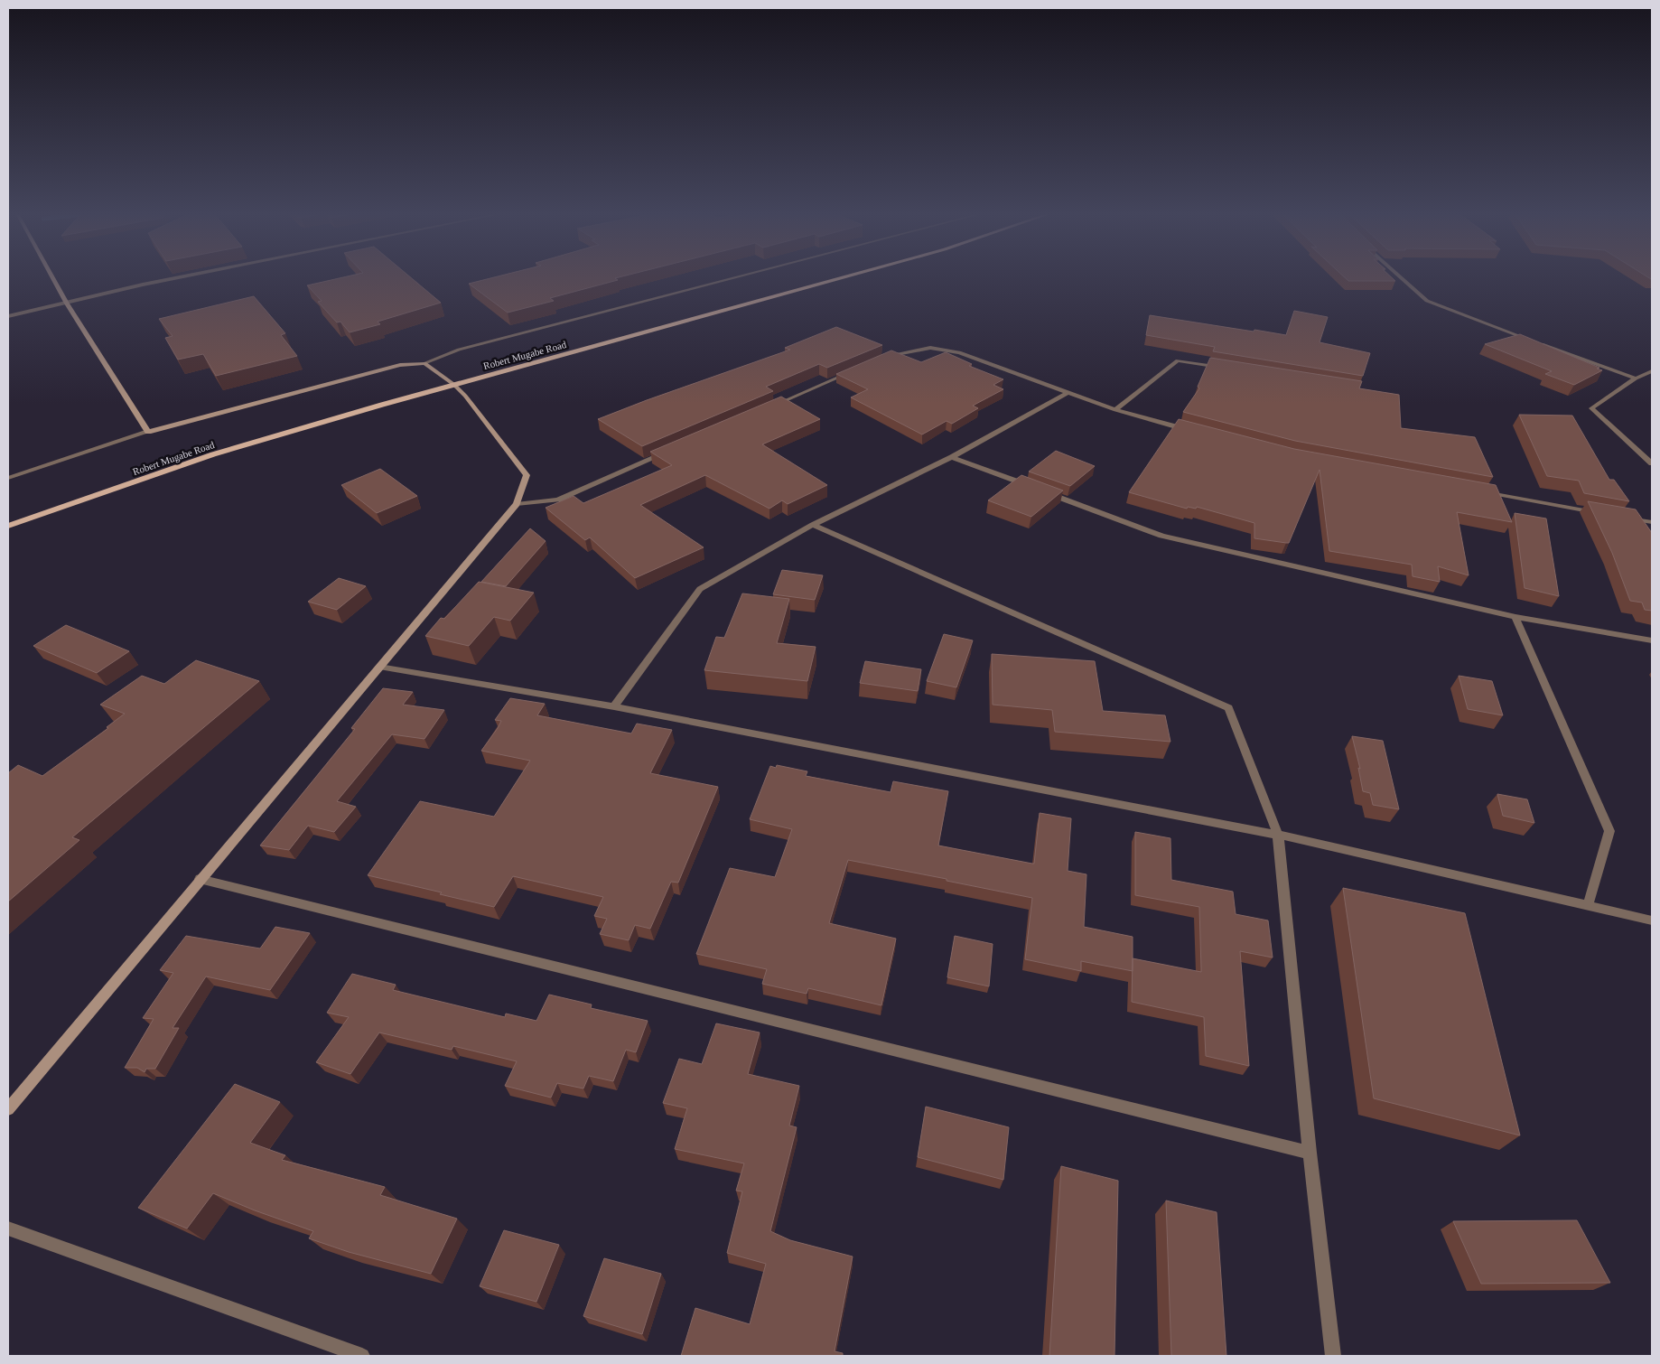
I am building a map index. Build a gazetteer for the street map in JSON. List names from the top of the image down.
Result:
{
  "streets": {
    "main road": ["Robert Mugabe Road"]
  }
}
